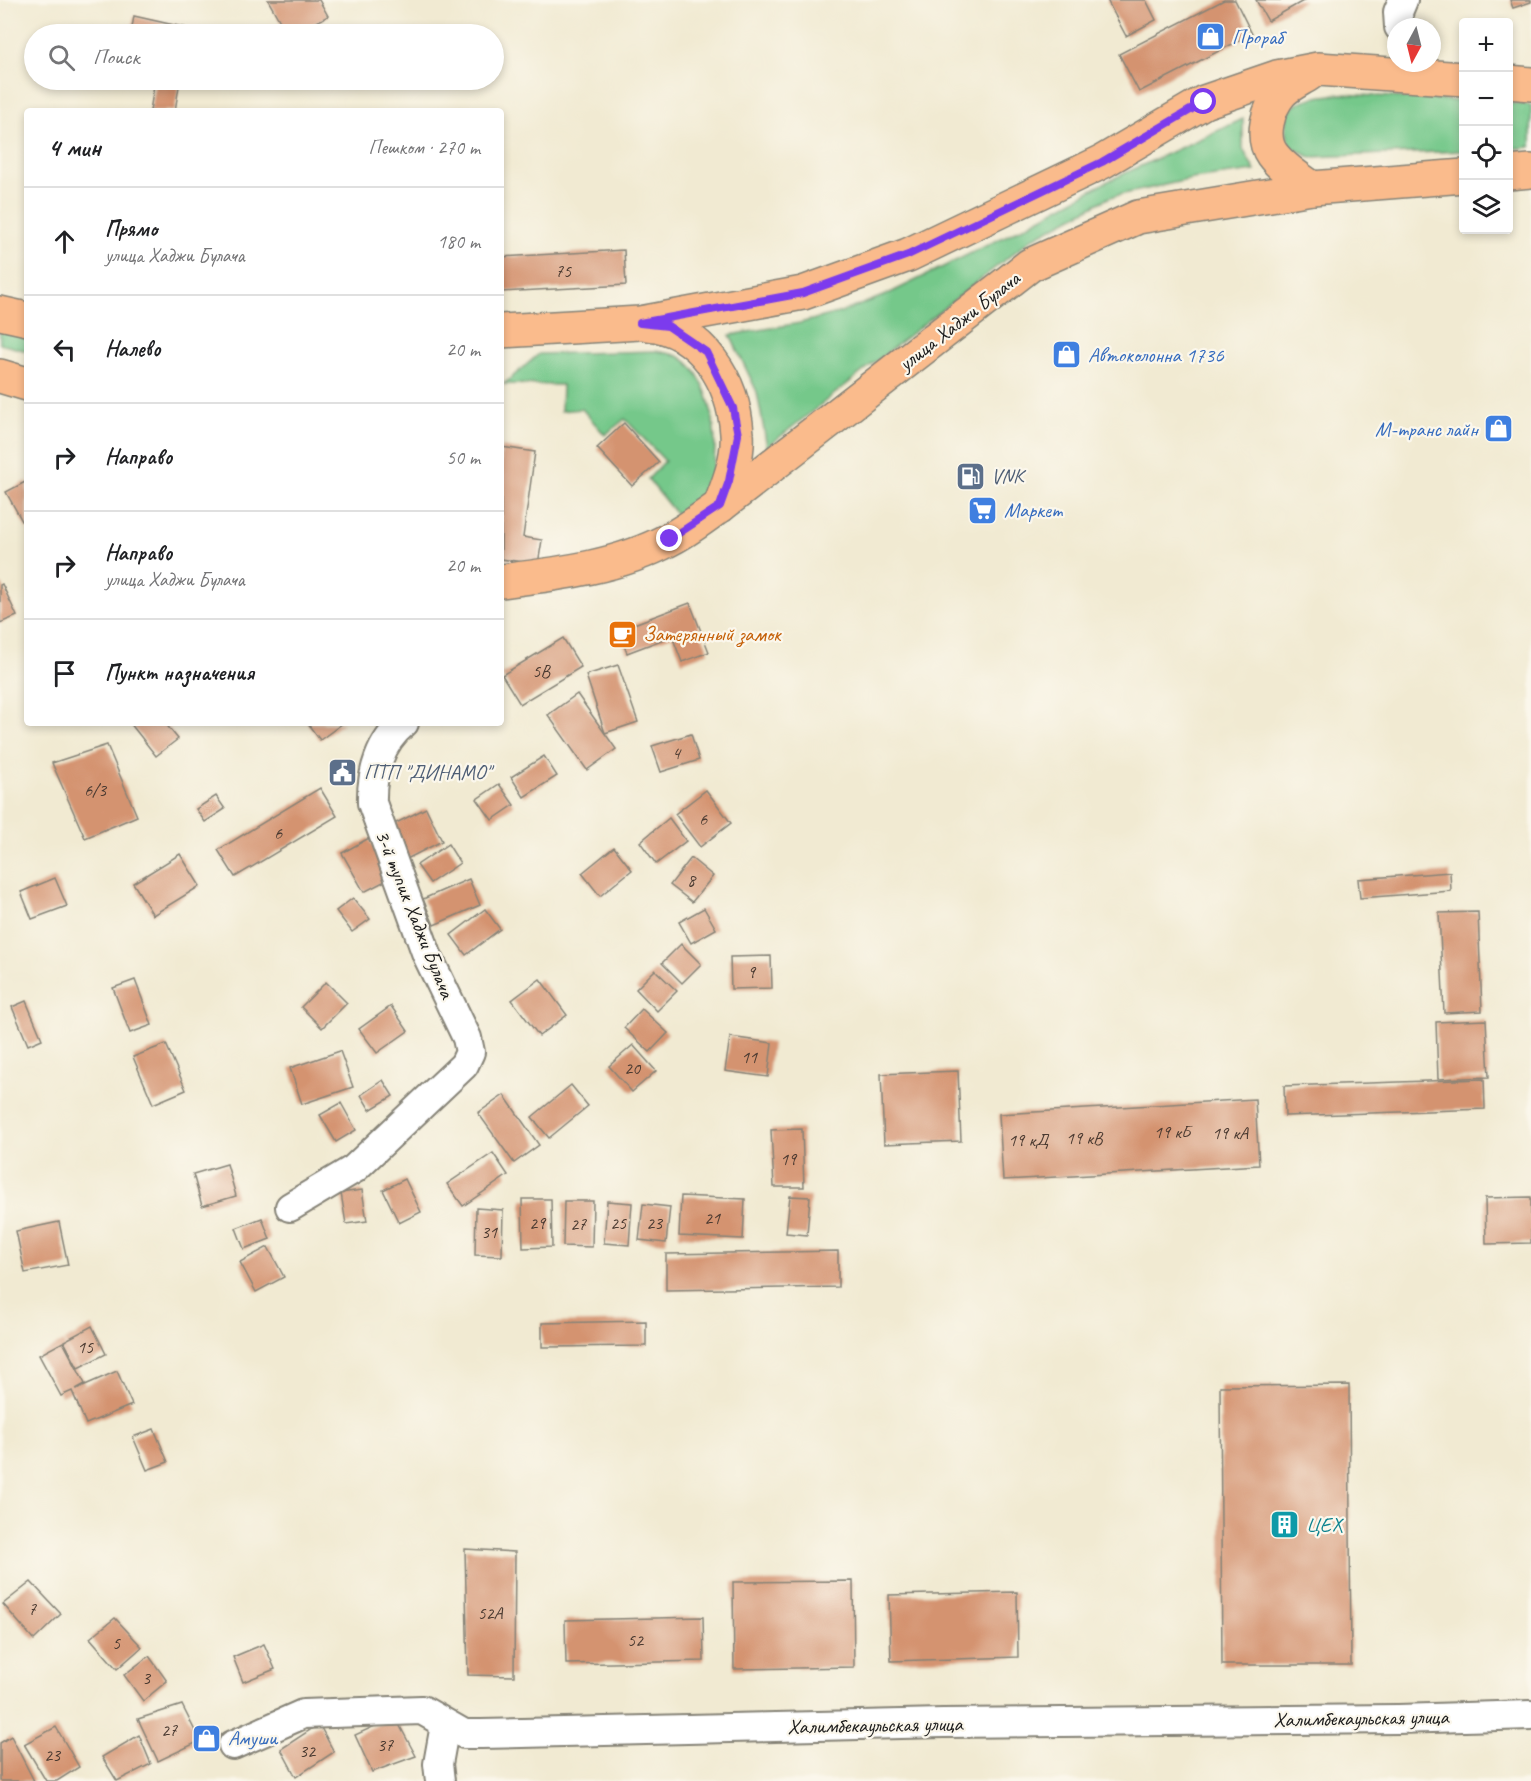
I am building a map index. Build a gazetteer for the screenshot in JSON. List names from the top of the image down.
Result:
{
  "streets": {
    "main road": ["улица Хаджи Булача"],
    "street": ["3-й тупик Хаджи Булача", "Халимбекаульская улица"]
  },
  "places": {
    "shop": [
      "Прораб",
      "Автоколонна 1736",
      "М-транс лайн",
      "Амуши"
    ],
    "fuel station": ["VNK"],
    "supermarket": ["Маркет"],
    "cafe": ["Затерянный замок"],
    "public building": ["ПТП \"ДИНАМО\""],
    "building": ["ЦЕХ"]
  },
  "house_numbers": [
    "75",
    "5В",
    "4",
    "6/3",
    "6",
    "6",
    "8",
    "9",
    "11",
    "20",
    "19 кБ",
    "19 кА",
    "19 кВ",
    "19 кД",
    "19",
    "21",
    "29",
    "25",
    "23",
    "27",
    "31",
    "15",
    "7",
    "52А",
    "52",
    "5",
    "3",
    "27",
    "37",
    "32",
    "23"
  ],
  "north": "bottom",
  "page": {
    "map_buttons": ["+", "−"],
    "search": "Поиск",
    "heading": ["4 мин", "Пешком · 270 m"],
    "list": [
      ["Прямо", "улица Хаджи Булача", "180 m"],
      ["Налево", "20 m"],
      ["Направо", "50 m"],
      ["Направо", "улица Хаджи Булача", "20 m"],
      "Пункт назначения"
    ]
  }
}
